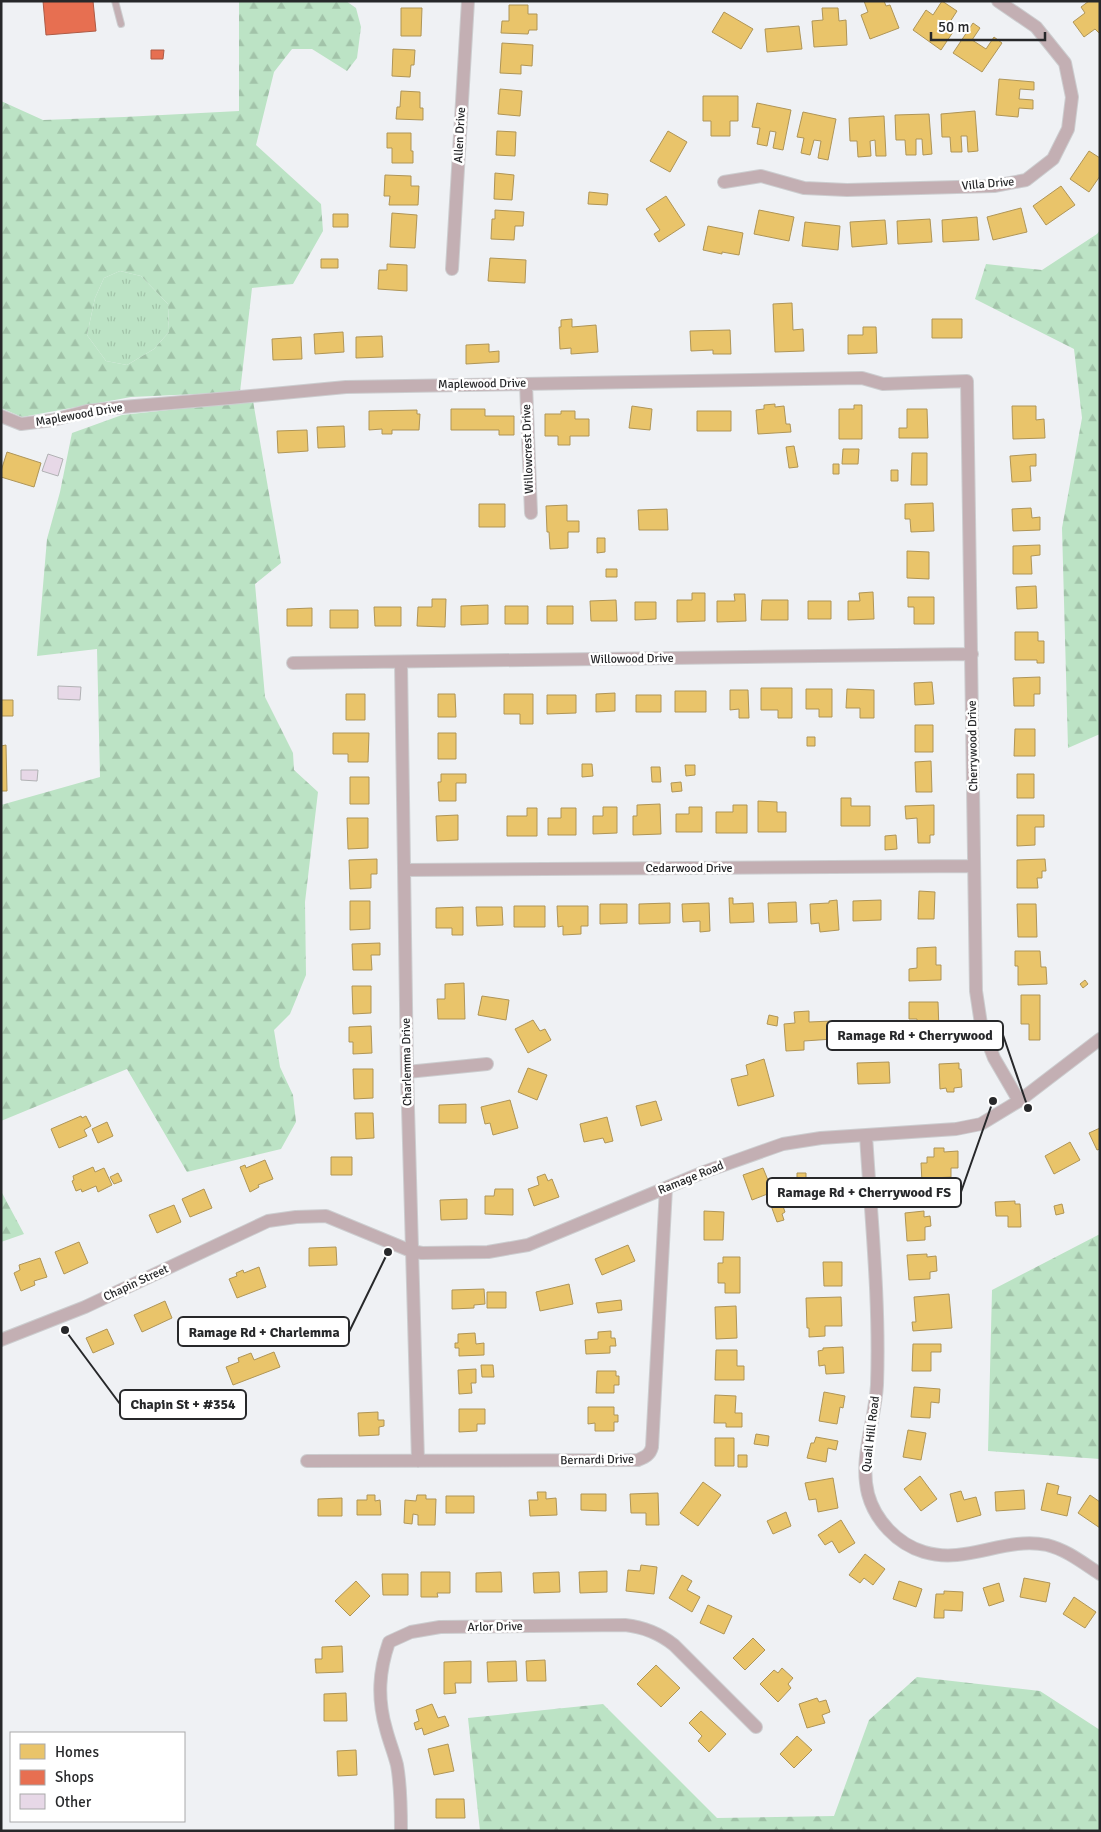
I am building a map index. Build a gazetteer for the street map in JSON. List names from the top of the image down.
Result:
{
  "streets": {
    "street": [
      "Allen Drive",
      "Villa Drive",
      "Maplewood Drive",
      "Willowcrest Drive",
      "Willowood Drive",
      "Cherrywood Drive",
      "Cedarwood Drive",
      "Charlemma Drive",
      "Ramage Road",
      "Chapin Street",
      "Quail Hill Road",
      "Bernardi Drive",
      "Arlor Drive"
    ]
  },
  "crossings": [
    ["Maplewood Drive", "Willowcrest Drive"],
    ["Maplewood Drive", "Cherrywood Drive"],
    ["Willowood Drive", "Cherrywood Drive"],
    ["Willowood Drive", "Charlemma Drive"],
    ["Cherrywood Drive", "Cedarwood Drive"],
    ["Cherrywood Drive", "Ramage Road"],
    ["Cedarwood Drive", "Charlemma Drive"],
    ["Charlemma Drive", "Ramage Road"],
    ["Charlemma Drive", "Bernardi Drive"],
    ["Ramage Road", "Chapin Street"],
    ["Ramage Road", "Quail Hill Road"],
    ["Ramage Road", "Bernardi Drive"]
  ],
  "places": [
    "Ramage Rd + Cherrywood FS",
    "Ramage Rd + Cherrywood",
    "Ramage Rd + Charlemma",
    "Chapin St + #354"
  ],
  "legend": ["Homes", "Shops", "Other"],
  "scale_bar": "50 m"
}
